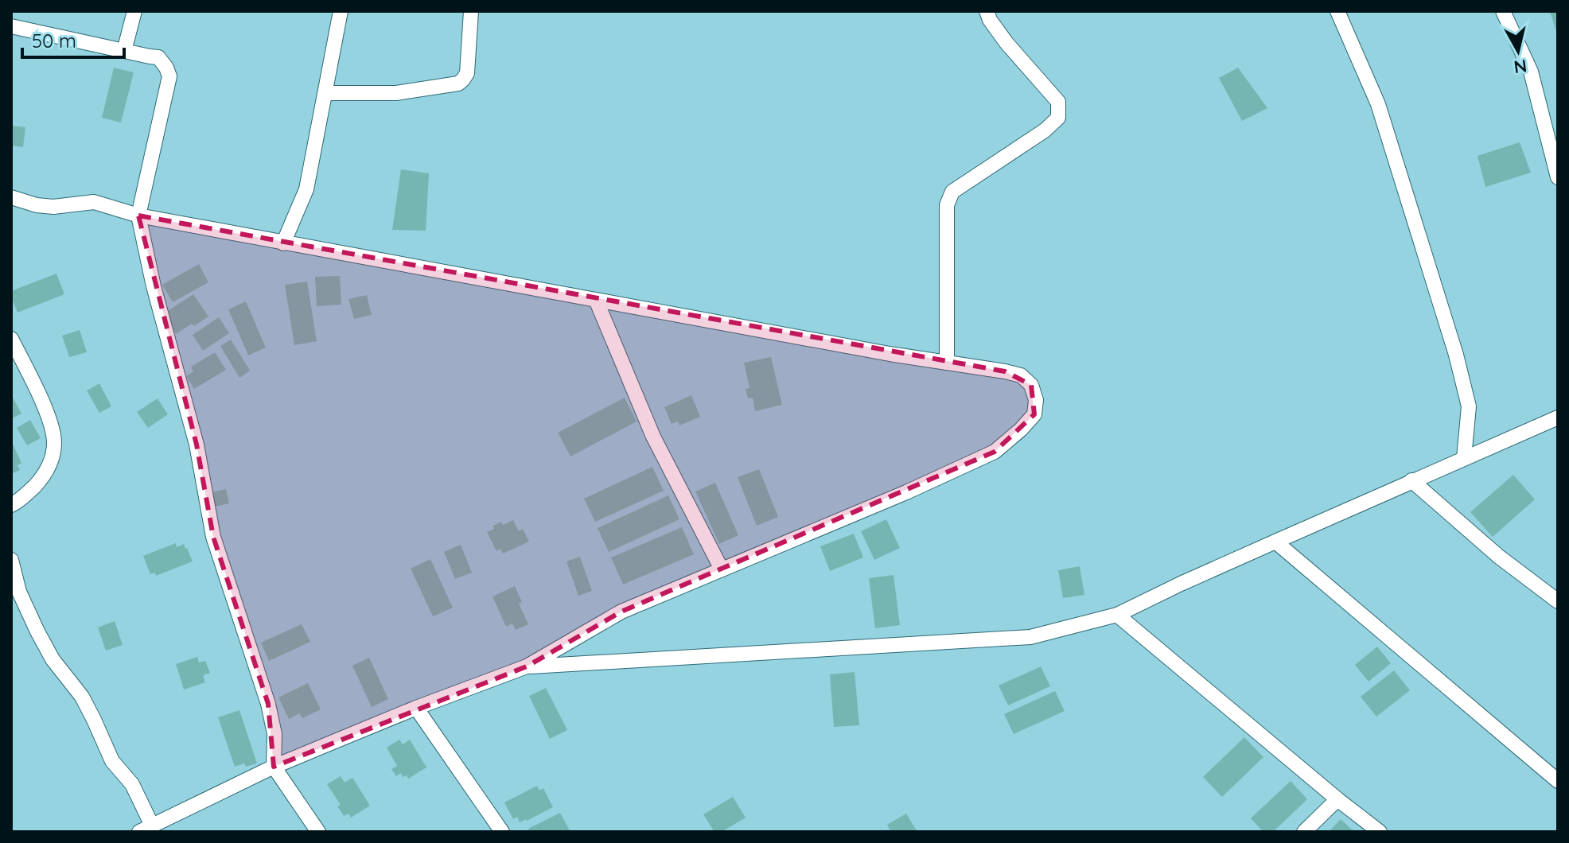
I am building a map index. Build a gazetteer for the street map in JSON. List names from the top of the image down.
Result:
{
  "scale_bar": "50 m",
  "north": "bottom"
}
